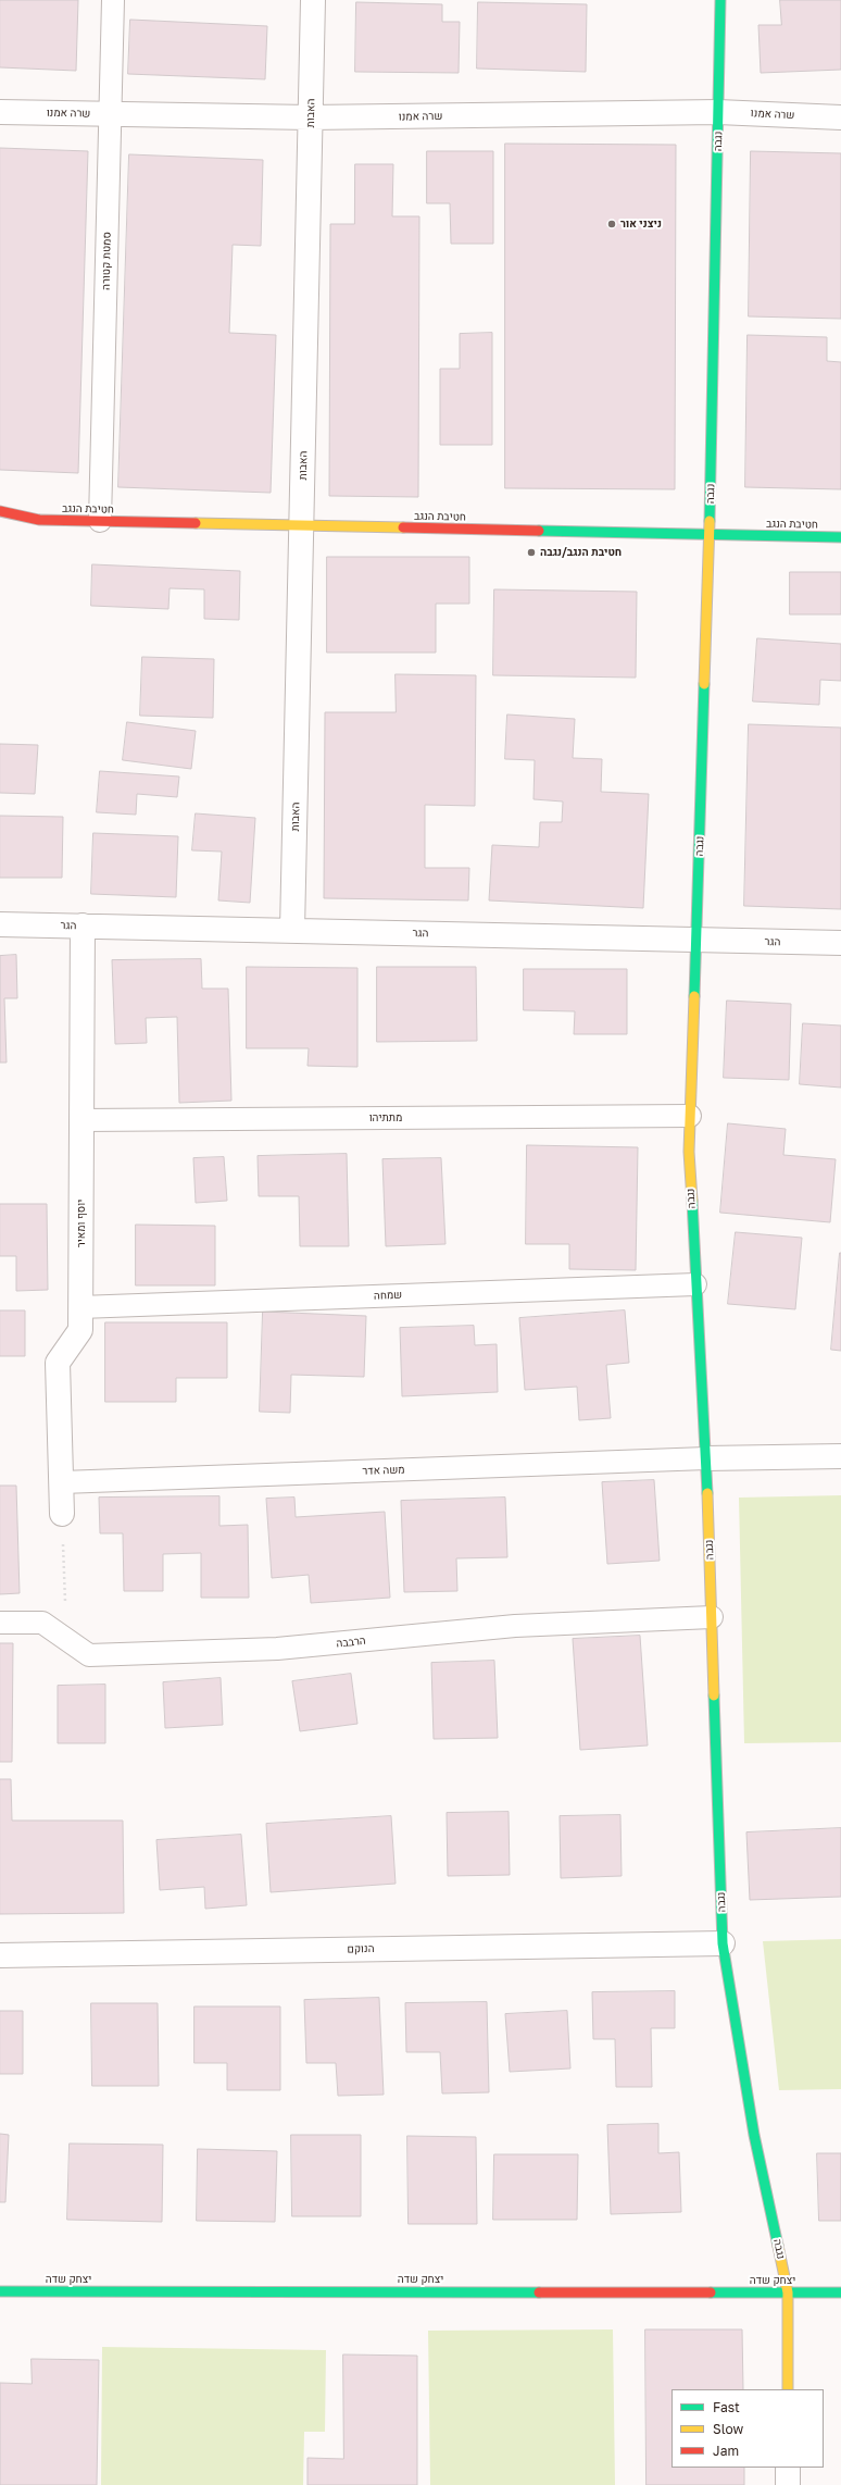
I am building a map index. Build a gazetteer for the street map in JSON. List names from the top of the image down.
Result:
{
  "streets": {
    "street": [
      "שרה אמנו",
      "האבות",
      "נגבה",
      "חטיבת הנגב",
      "הגר",
      "יוסף ומאיר",
      "הנוקם",
      "יצחק שדה"
    ],
    "lane": [
      "סמטת קטורה",
      "מתתיהו",
      "שמחה",
      "משה אדר",
      "הרבבה"
    ]
  },
  "crossings": [
    ["שרה אמנו", "האבות"],
    ["שרה אמנו", "נגבה"],
    ["שרה אמנו", "סמטת קטורה"],
    ["האבות", "חטיבת הנגב"],
    ["האבות", "הגר"],
    ["נגבה", "חטיבת הנגב"],
    ["נגבה", "הגר"],
    ["נגבה", "מתתיהו"],
    ["נגבה", "שמחה"],
    ["נגבה", "משה אדר"],
    ["נגבה", "הרבבה"],
    ["נגבה", "הנוקם"],
    ["נגבה", "יצחק שדה"],
    ["סמטת קטורה", "חטיבת הנגב"],
    ["הגר", "יוסף ומאיר"],
    ["מתתיהו", "יוסף ומאיר"],
    ["יוסף ומאיר", "שמחה"],
    ["יוסף ומאיר", "משה אדר"]
  ],
  "places": ["ניצני אור", "חטיבת הנגב/נגבה"],
  "legend": ["Fast", "Slow", "Jam"]
}
